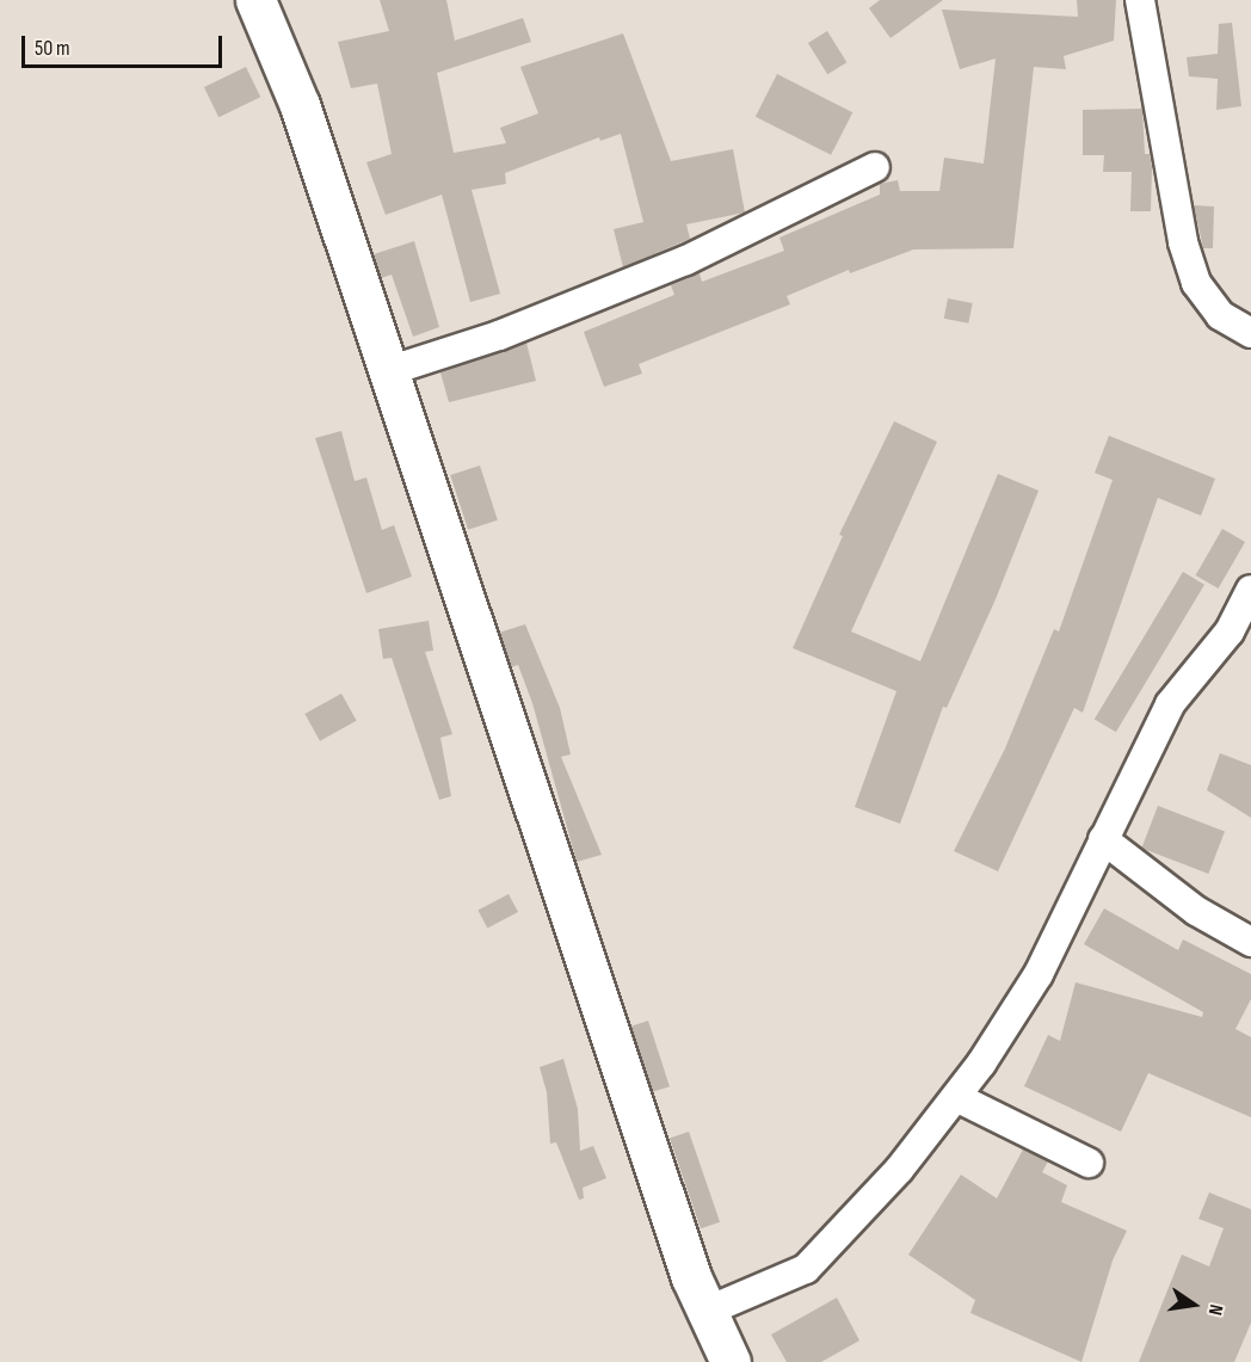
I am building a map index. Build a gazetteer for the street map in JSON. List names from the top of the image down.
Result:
{
  "scale_bar": "50 m",
  "north": "right"
}
